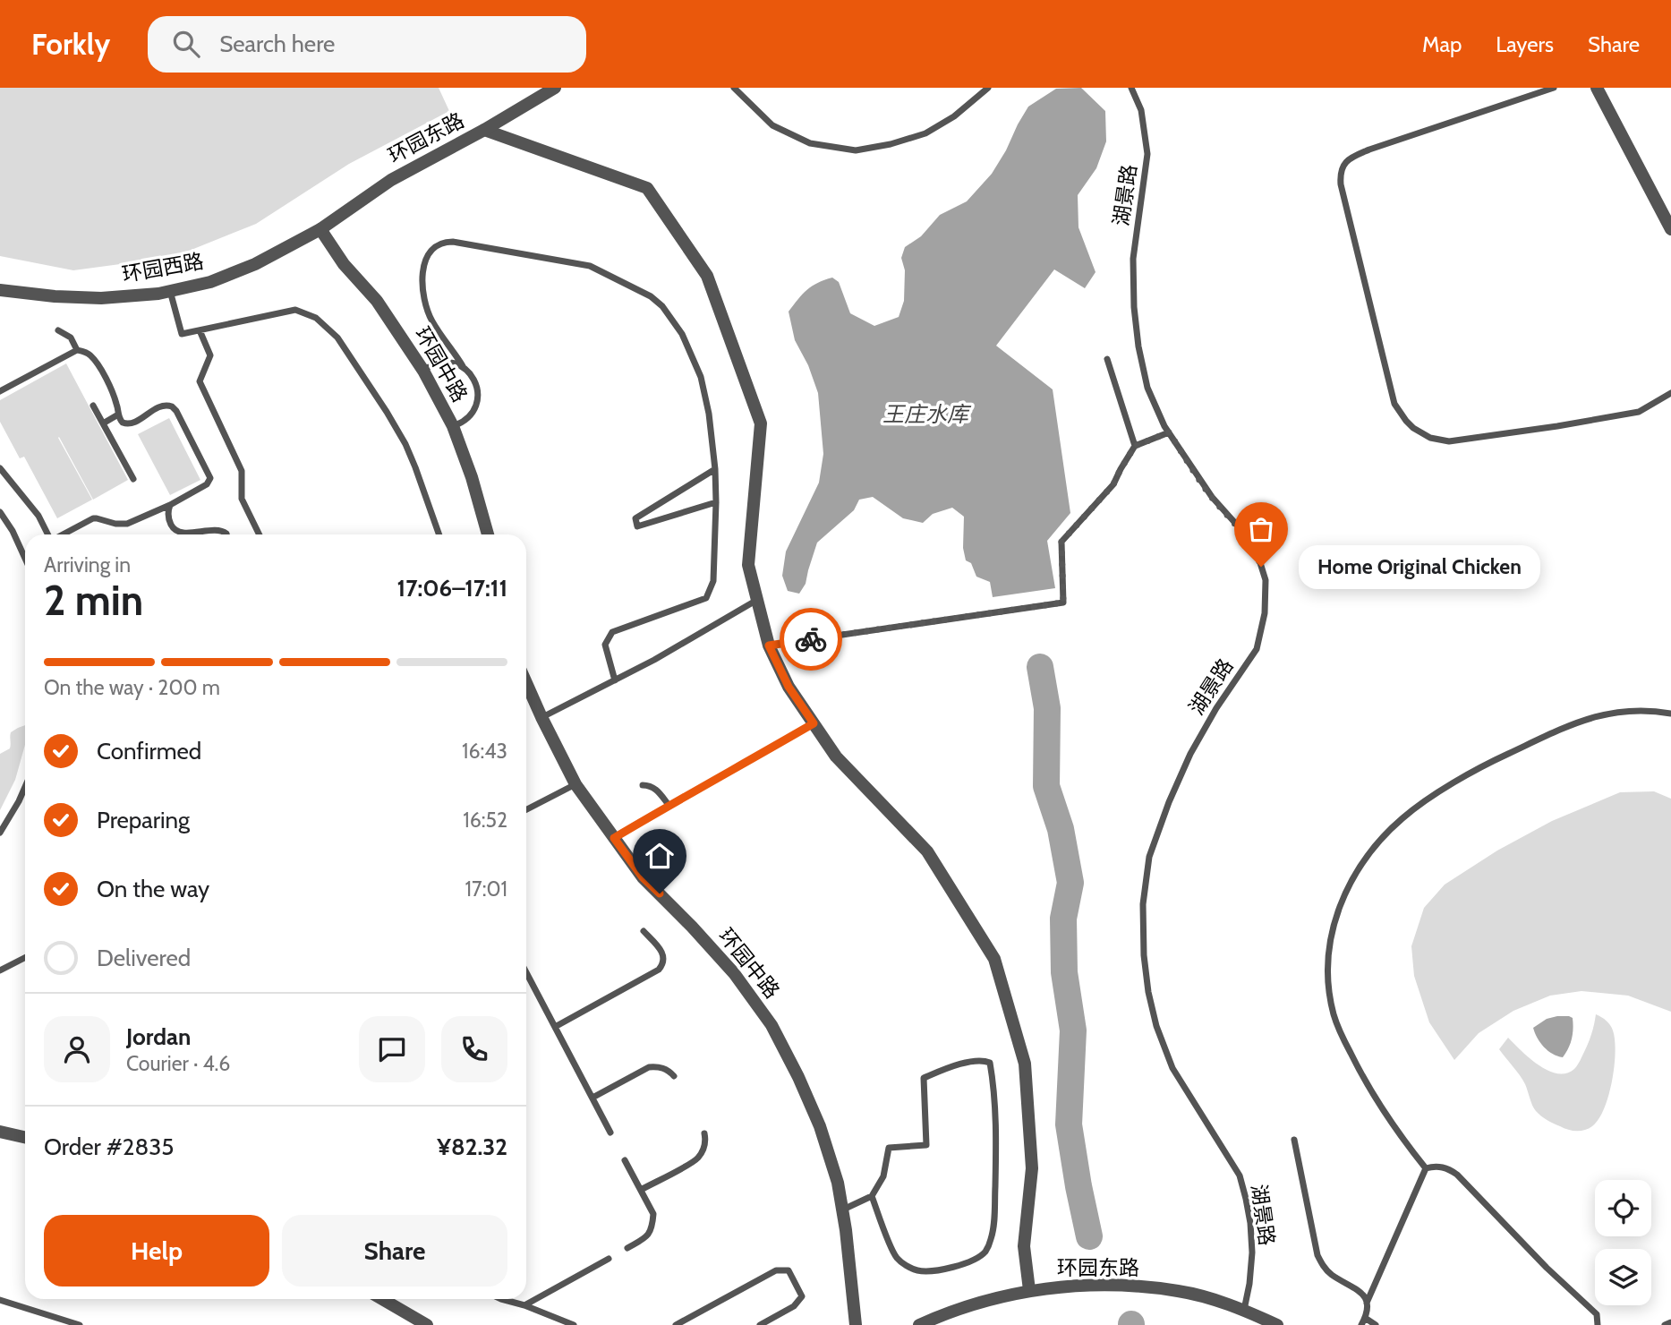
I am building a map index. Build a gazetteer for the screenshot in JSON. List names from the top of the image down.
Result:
{
  "streets": {
    "street": ["环园东路", "环园西路", "环园中路"],
    "lane": ["湖景路"]
  },
  "crossings": [
    ["环园东路", "湖景路"],
    ["环园东路", "环园西路"],
    ["环园东路", "环园中路"],
    ["环园西路", "环园中路"]
  ],
  "water": ["王庄水库"],
  "places": ["Home Original Chicken"],
  "page": {
    "header": "Forkly",
    "search": "Search here",
    "nav": ["Map", "Layers", "Share"],
    "heading": ["2 min", "Arriving in", "17:06–17:11"],
    "panel": [
      "Jordan",
      "Courier · 4.6",
      "Order #2835",
      "¥82.32"
    ],
    "bubble": "Home Original Chicken",
    "bar": "On the way · 200 m",
    "list": [
      ["Confirmed", "16:43"],
      ["Preparing", "16:52"],
      ["On the way", "17:01"],
      "Delivered"
    ],
    "buttons": ["Help", "Share"]
  }
}
